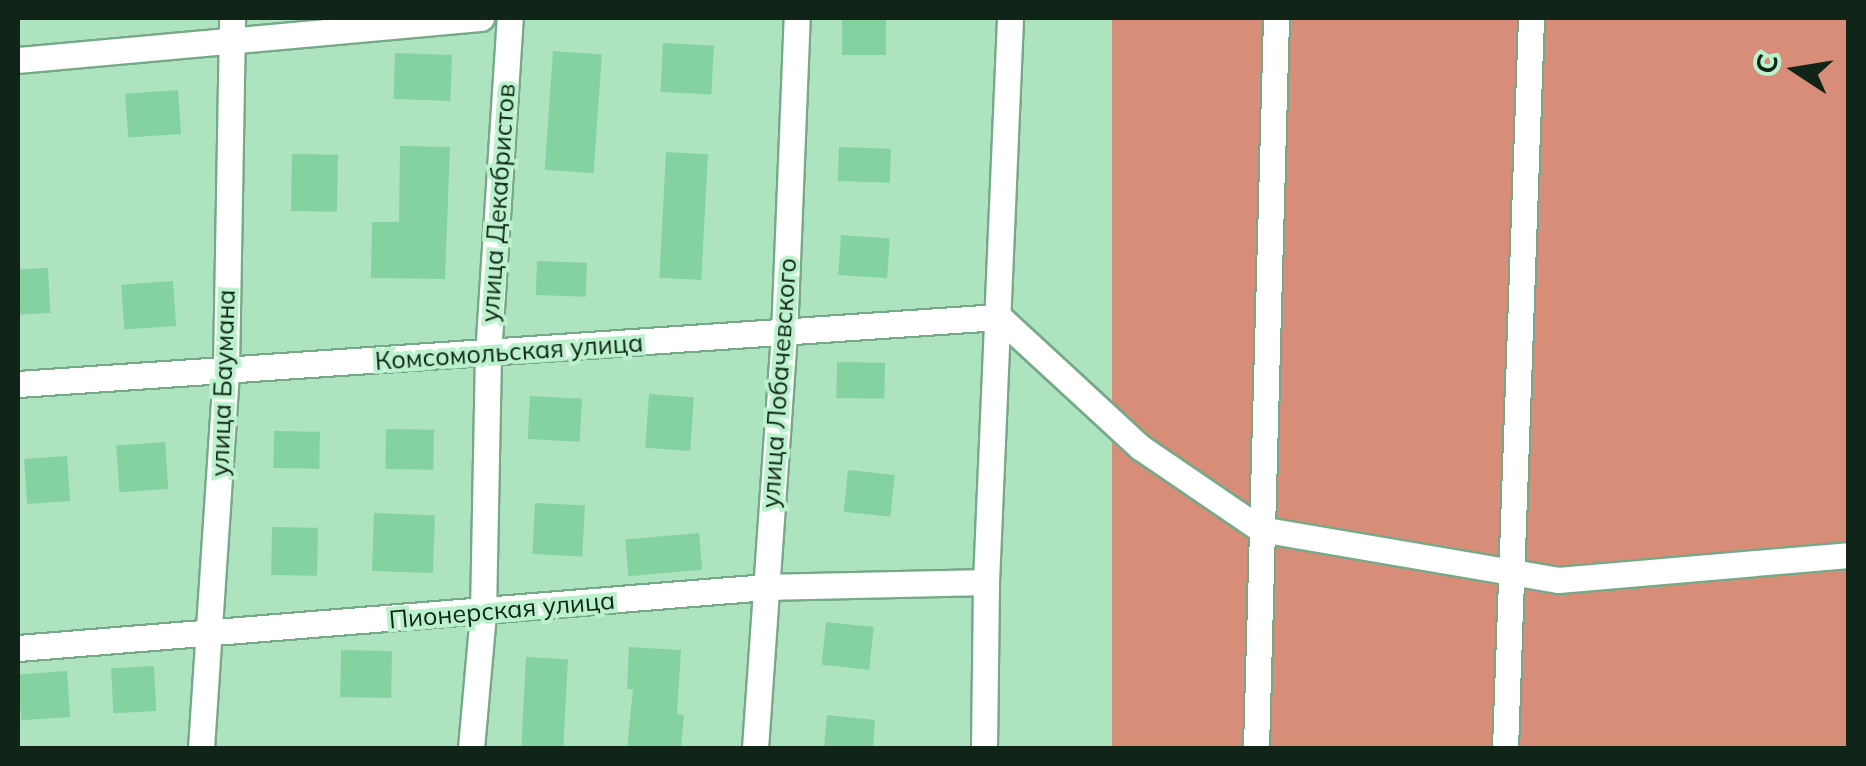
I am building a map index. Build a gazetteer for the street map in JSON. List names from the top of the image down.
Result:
{
  "streets": {
    "street": [
      "улица Декабристов",
      "Комсомольская улица",
      "улица Баумана",
      "улица Лобачевского",
      "Пионерская улица"
    ]
  },
  "crossings": [
    ["улица Декабристов", "Комсомольская улица"],
    ["улица Декабристов", "Пионерская улица"],
    ["Комсомольская улица", "улица Баумана"],
    ["Комсомольская улица", "улица Лобачевского"],
    ["улица Баумана", "Пионерская улица"],
    ["улица Лобачевского", "Пионерская улица"]
  ],
  "north": "left"
}
